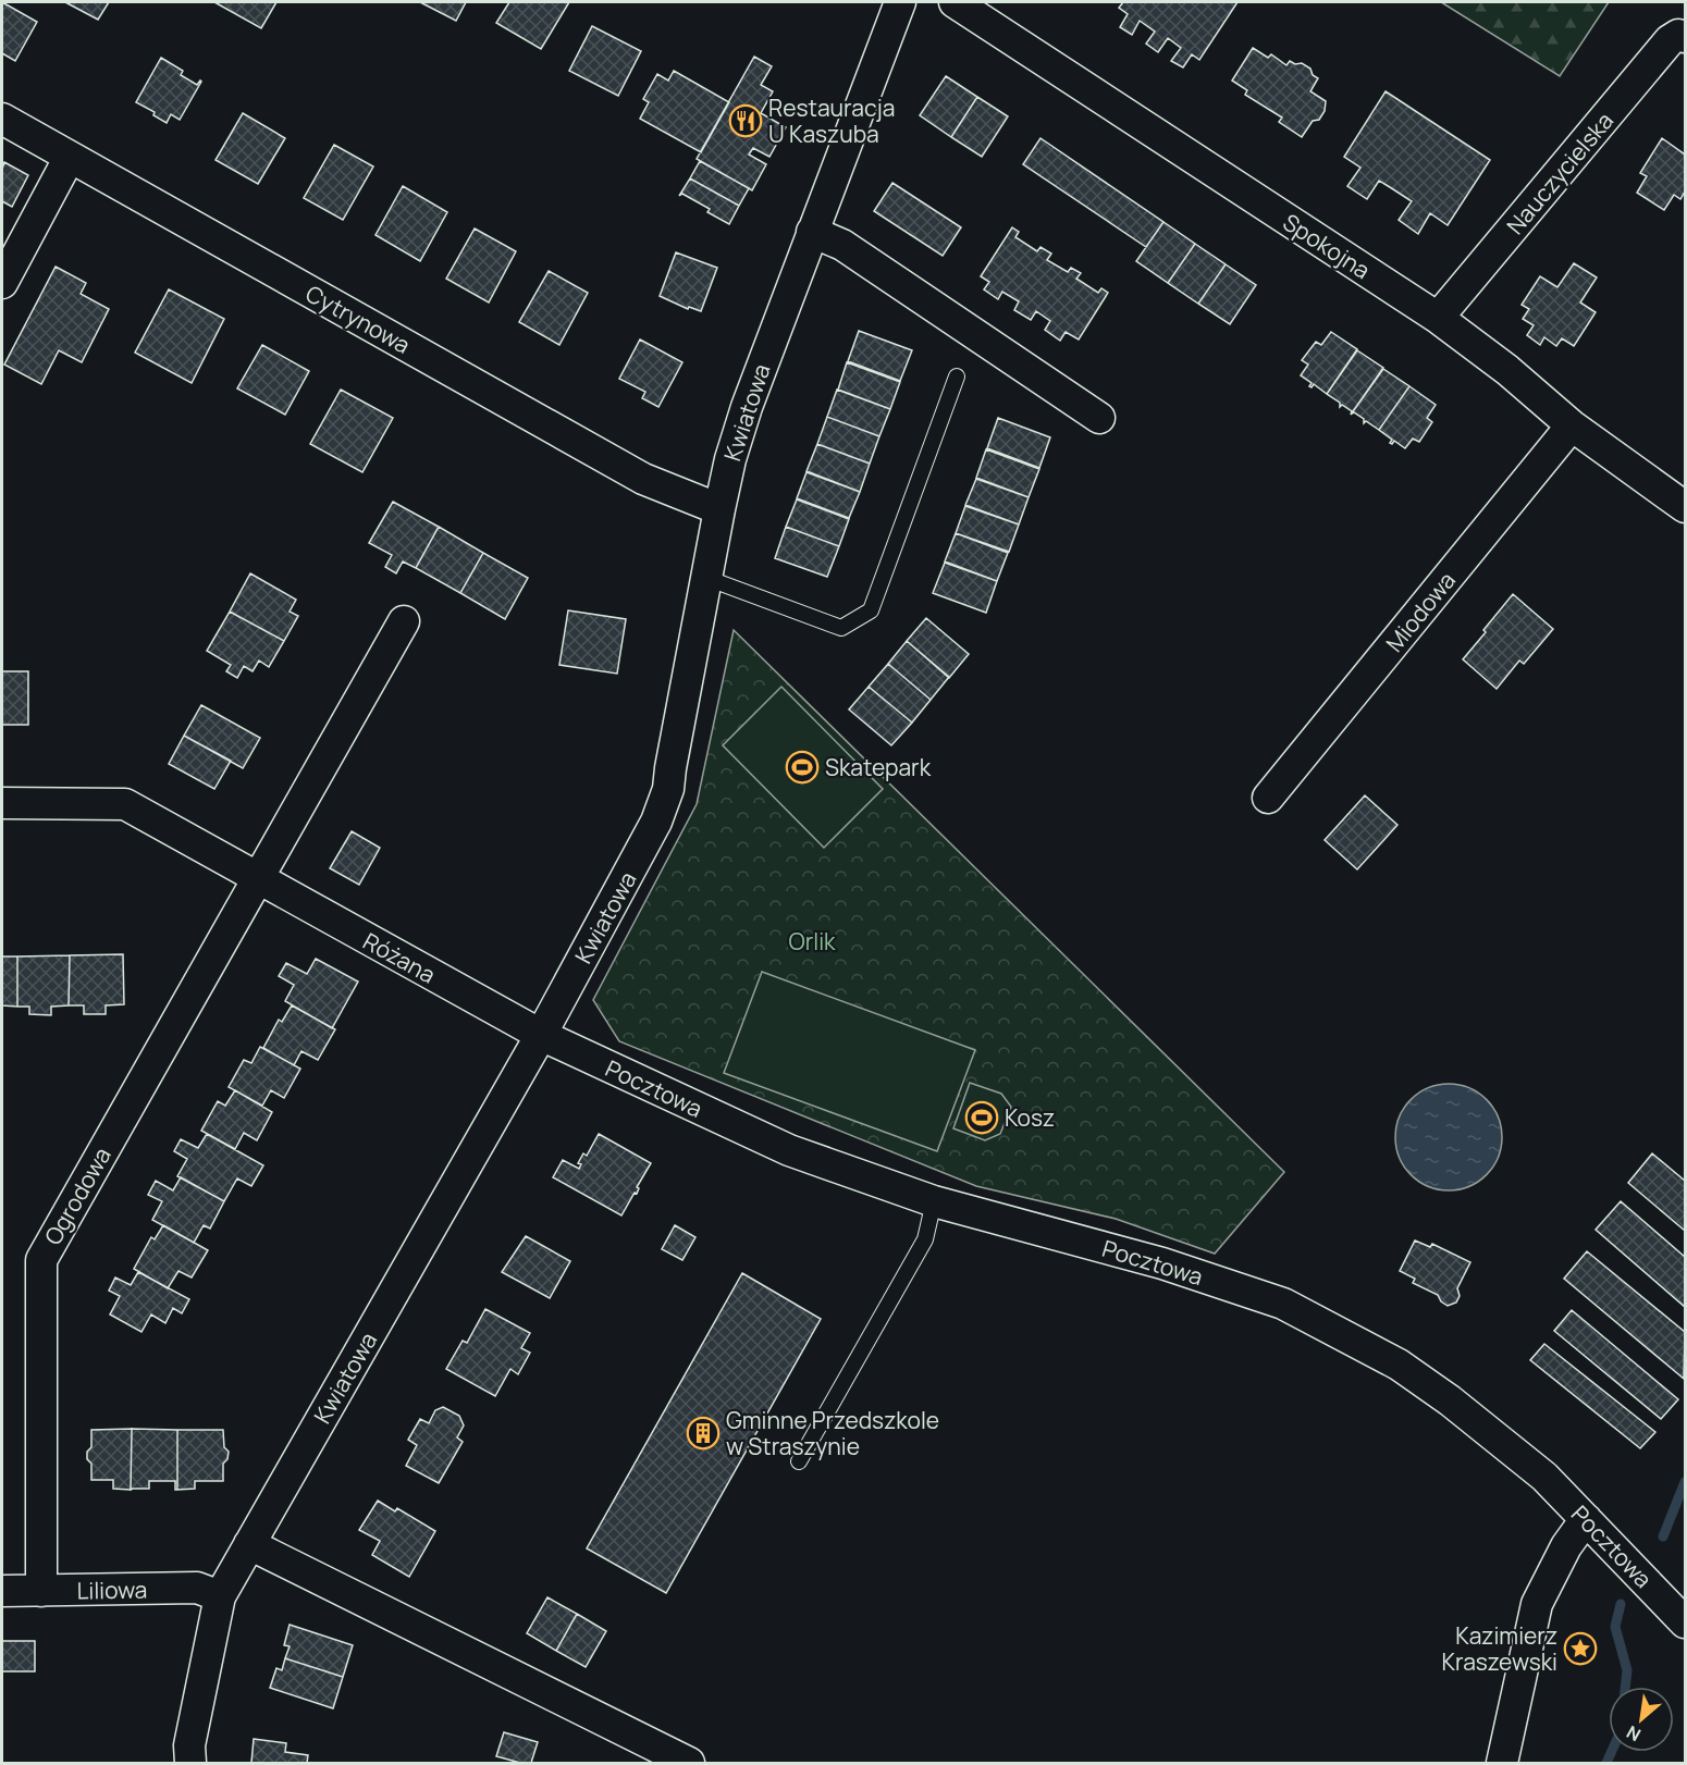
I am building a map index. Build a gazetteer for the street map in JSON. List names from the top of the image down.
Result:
{
  "streets": {
    "street": [
      "Nauczycielska",
      "Spokojna",
      "Cytrynowa",
      "Kwiatowa",
      "Miodowa",
      "Różana",
      "Pocztowa",
      "Ogrodowa",
      "Liliowa"
    ]
  },
  "crossings": [
    ["Nauczycielska", "Spokojna"],
    ["Spokojna", "Miodowa"],
    ["Cytrynowa", "Kwiatowa"],
    ["Kwiatowa", "Różana"],
    ["Kwiatowa", "Pocztowa"],
    ["Kwiatowa", "Liliowa"],
    ["Różana", "Pocztowa"],
    ["Różana", "Ogrodowa"],
    ["Ogrodowa", "Liliowa"]
  ],
  "parks": ["Orlik"],
  "places": {
    "restaurant": ["Restauracja U Kaszuba"],
    "sports": ["Skatepark", "Kosz"],
    "building": ["Gminne Przedszkole w Straszynie"],
    "place": ["Kazimierz Kraszewski"]
  },
  "north": "bottom left"
}
